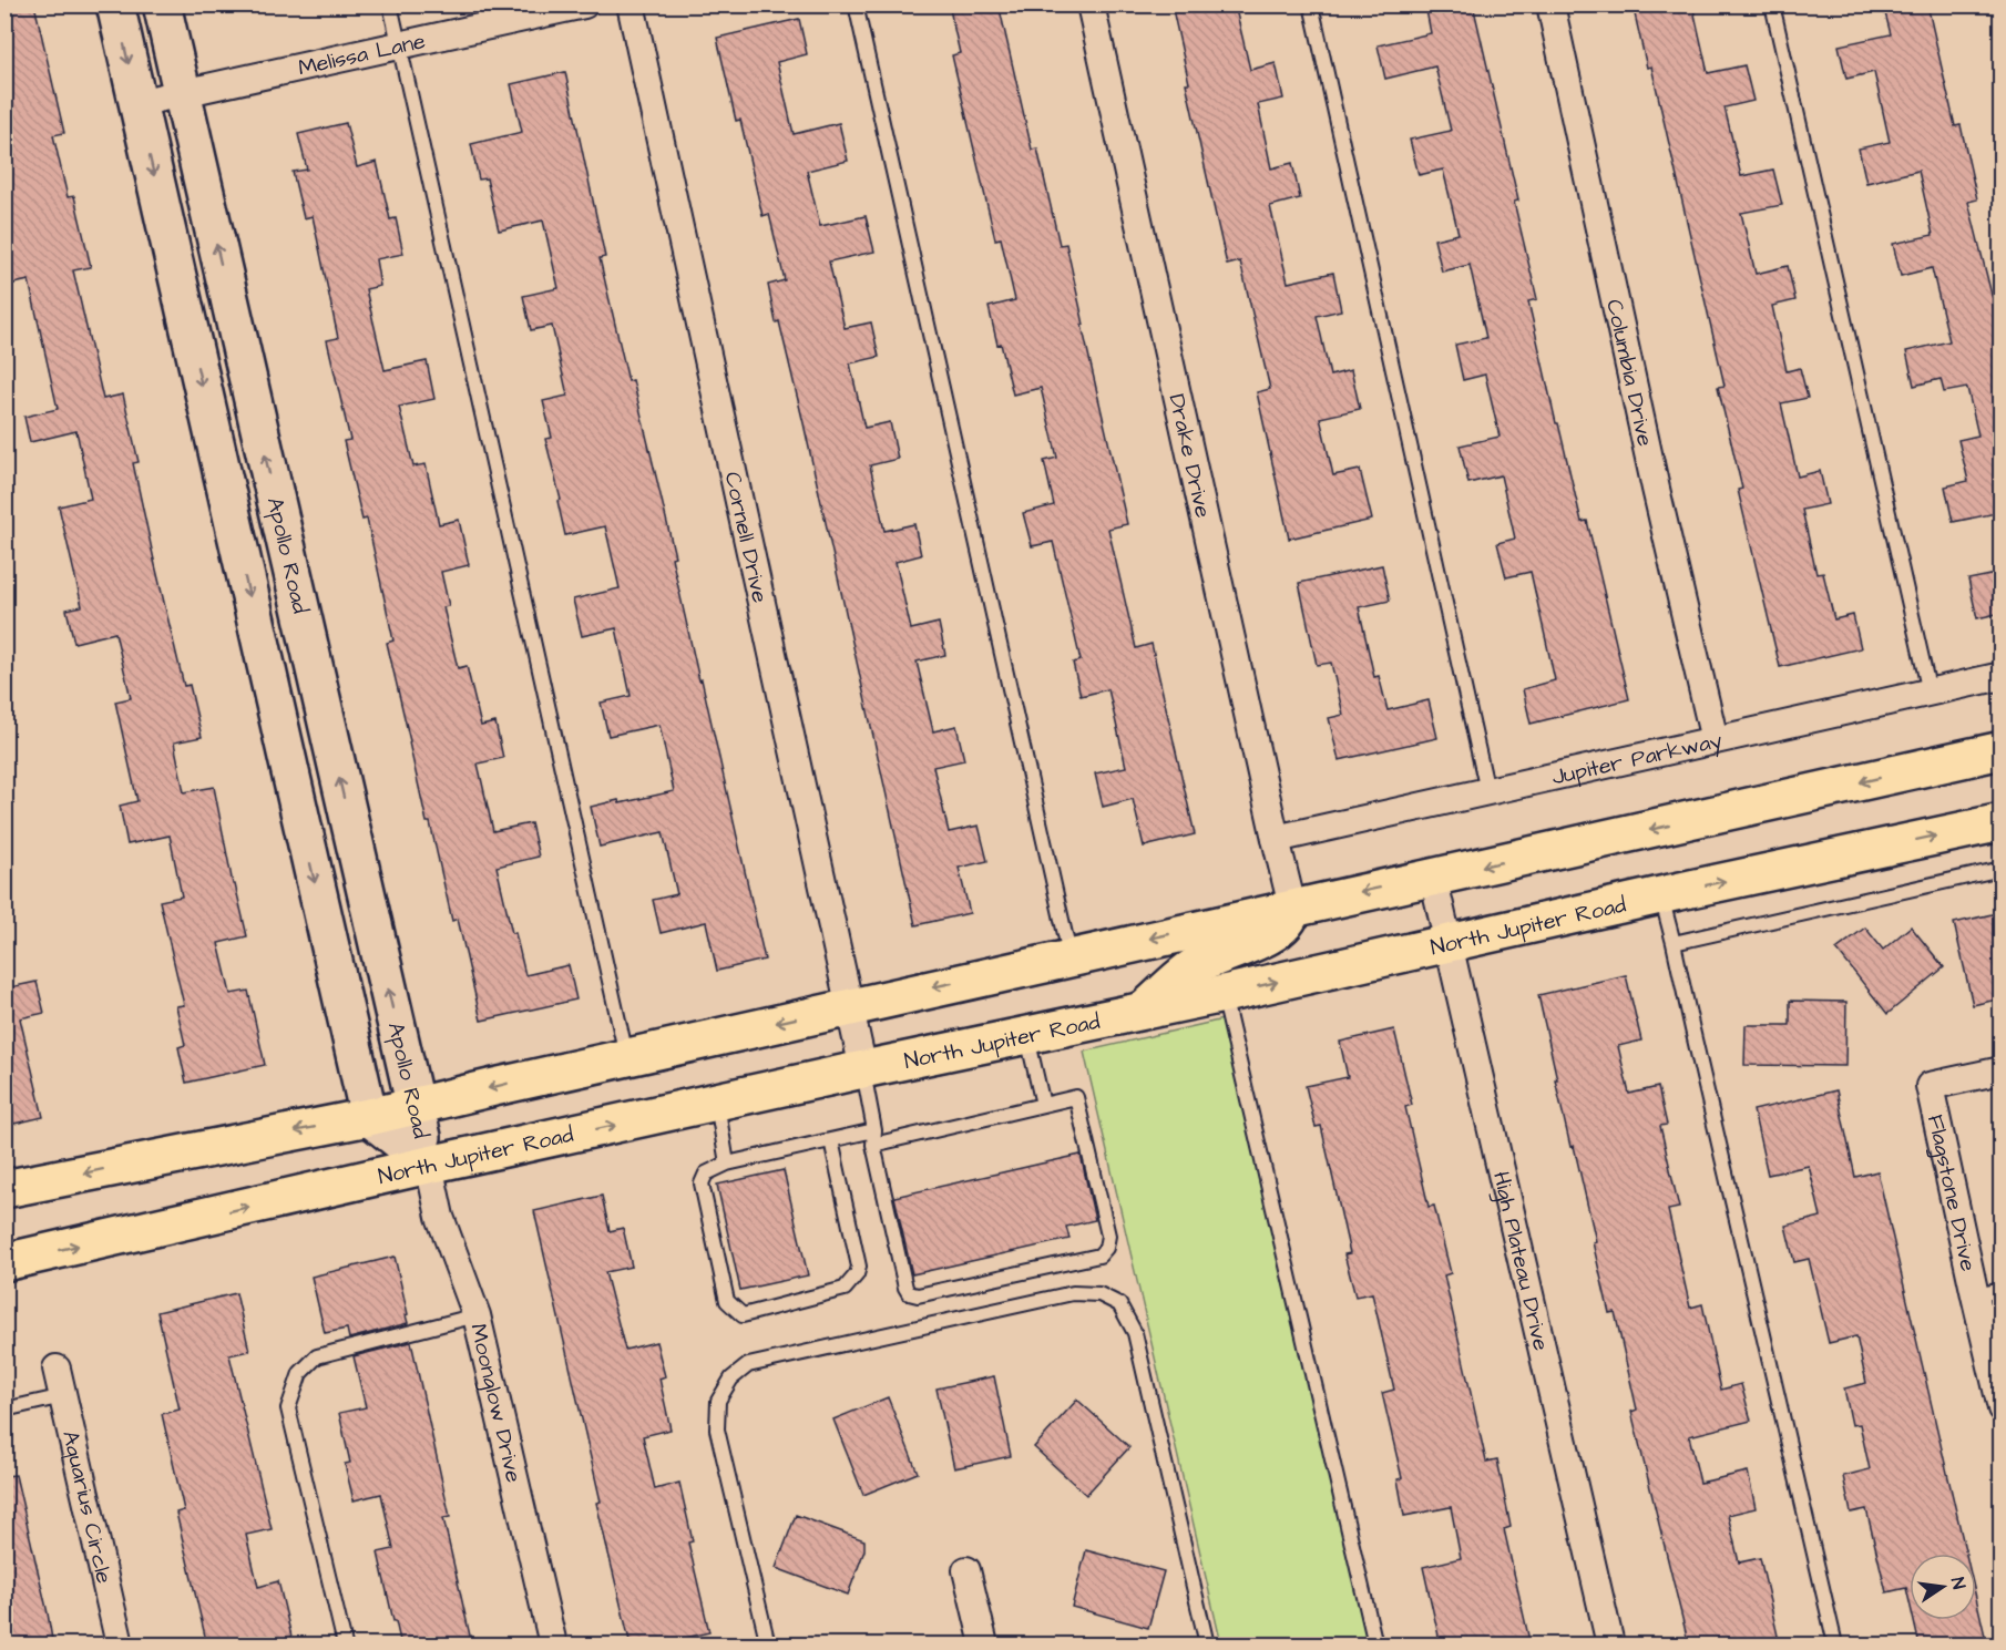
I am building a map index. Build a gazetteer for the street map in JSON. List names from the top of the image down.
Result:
{
  "streets": {
    "main road": ["North Jupiter Road"],
    "street": [
      "Melissa Lane",
      "Columbia Drive",
      "Drake Drive",
      "Cornell Drive",
      "Apollo Road",
      "Jupiter Parkway",
      "Flagstone Drive",
      "High Plateau Drive",
      "Moonglow Drive",
      "Aquarius Circle"
    ]
  },
  "crossings": [
    ["Melissa Lane", "Apollo Road"],
    ["Columbia Drive", "Jupiter Parkway"],
    ["Drake Drive", "Jupiter Parkway"],
    ["Cornell Drive", "North Jupiter Road"],
    ["Apollo Road", "North Jupiter Road"],
    ["Apollo Road", "Moonglow Drive"],
    ["North Jupiter Road", "High Plateau Drive"],
    ["North Jupiter Road", "Moonglow Drive"]
  ],
  "north": "right"
}
